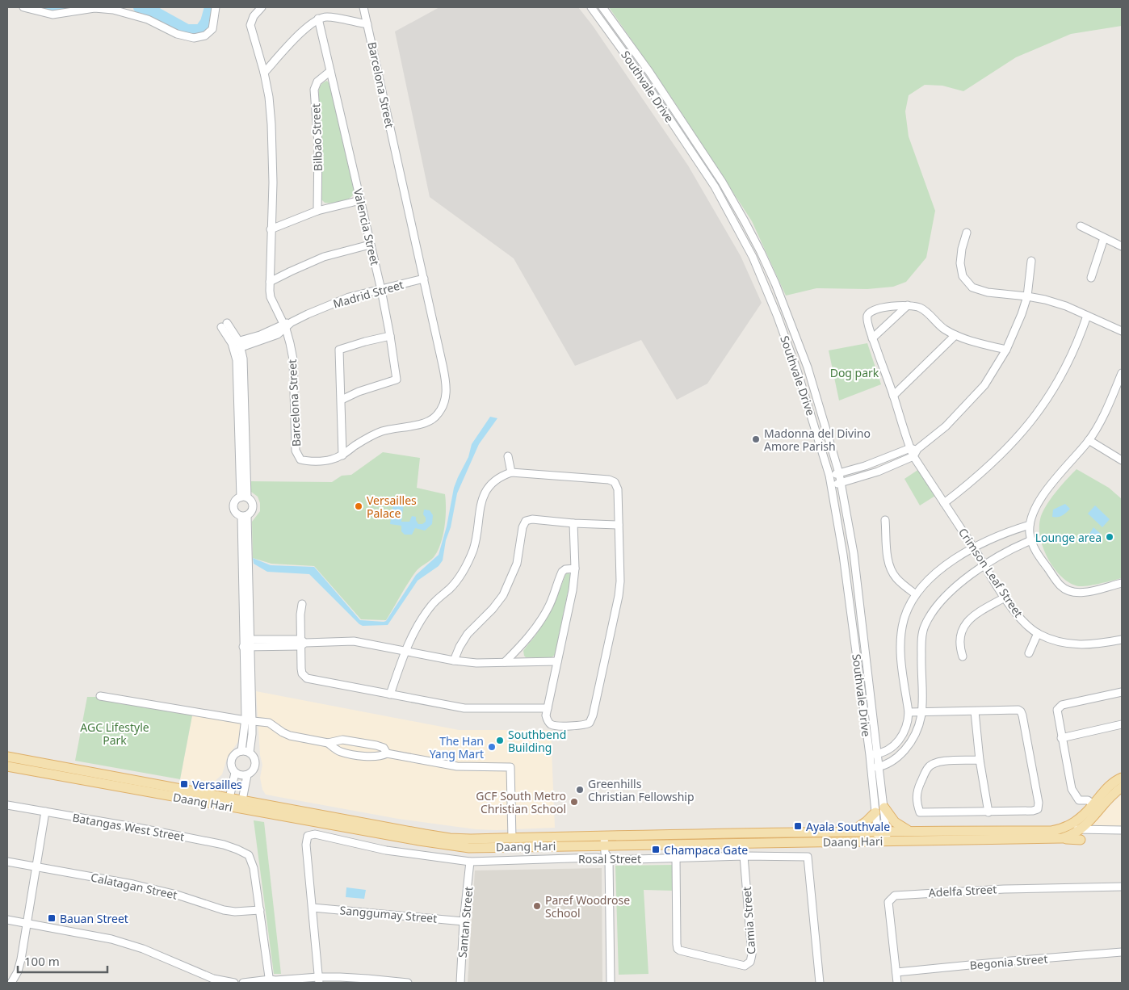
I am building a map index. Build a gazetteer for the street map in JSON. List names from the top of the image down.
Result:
{
  "streets": {
    "main road": ["Daang Hari"],
    "street": [
      "Barcelona Street",
      "Southvale Drive",
      "Bilbao Street",
      "Valencia Street",
      "Madrid Street",
      "Crimson Leaf Street",
      "Batangas West Street",
      "Rosal Street",
      "Calatagan Street",
      "Adelfa Street",
      "Sanggumay Street",
      "Camia Street",
      "Santan Street",
      "Begonia Street"
    ]
  },
  "crossings": [
    ["Barcelona Street", "Madrid Street"],
    ["Southvale Drive", "Daang Hari"],
    ["Bilbao Street", "Valencia Street"],
    ["Valencia Street", "Madrid Street"],
    ["Daang Hari", "Rosal Street"],
    ["Batangas West Street", "Calatagan Street"],
    ["Rosal Street", "Sanggumay Street"],
    ["Rosal Street", "Camia Street"],
    ["Rosal Street", "Santan Street"],
    ["Adelfa Street", "Begonia Street"],
    ["Sanggumay Street", "Santan Street"]
  ],
  "parks": ["Dog park", "AGC Lifestyle Park"],
  "places": {
    "other": [
      "Madonna del Divino Amore Parish",
      "Versailles Palace",
      "Lounge area",
      "Southbend Building",
      "The Han Yang Mart",
      "Greenhills Christian Fellowship",
      "GCF South Metro Christian School",
      "Paref Woodrose School"
    ],
    "transit": [
      "Versailles",
      "Ayala Southvale",
      "Champaca Gate",
      "Bauan Street"
    ]
  },
  "scale_bar": "100 m"
}
